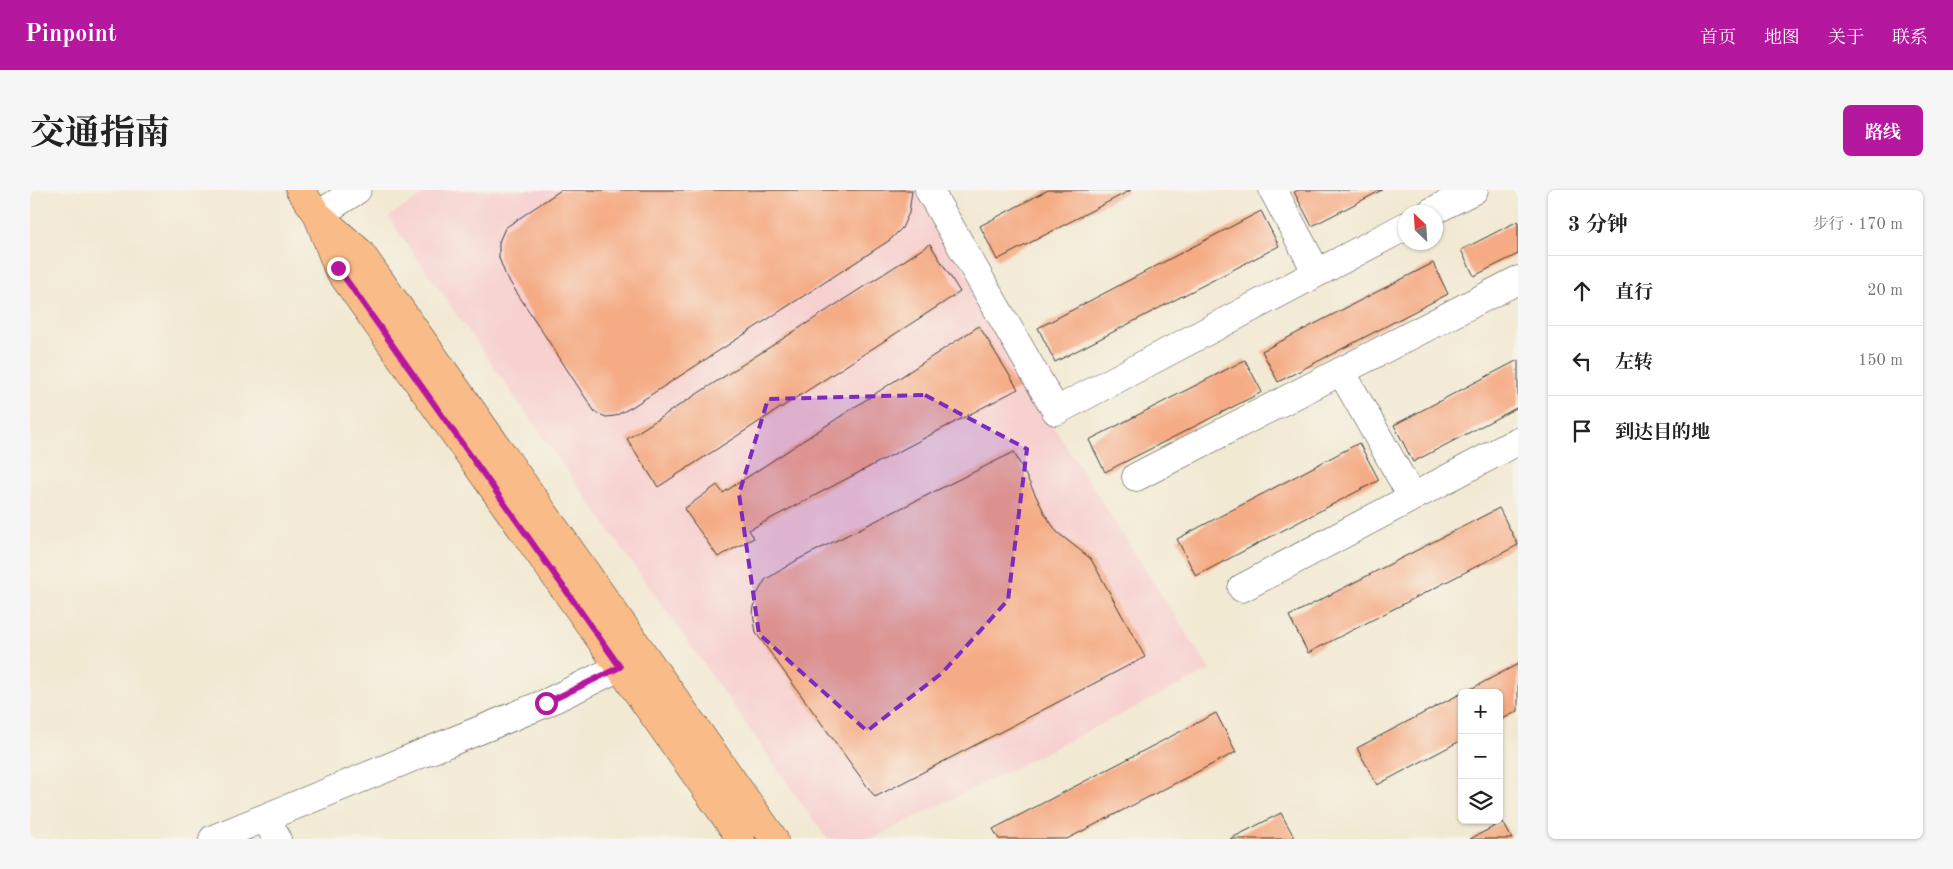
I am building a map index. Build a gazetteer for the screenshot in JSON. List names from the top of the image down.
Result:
{
  "north": "top left",
  "page": {
    "header": "Pinpoint",
    "nav": [
      "首页",
      "地图",
      "关于",
      "联系"
    ],
    "title": "交通指南",
    "buttons": "路线",
    "heading": ["3 分钟", "步行 · 170 m"],
    "list": [
      ["直行", "20 m"],
      ["左转", "150 m"],
      "到达目的地"
    ],
    "map_buttons": ["+", "−"]
  }
}
